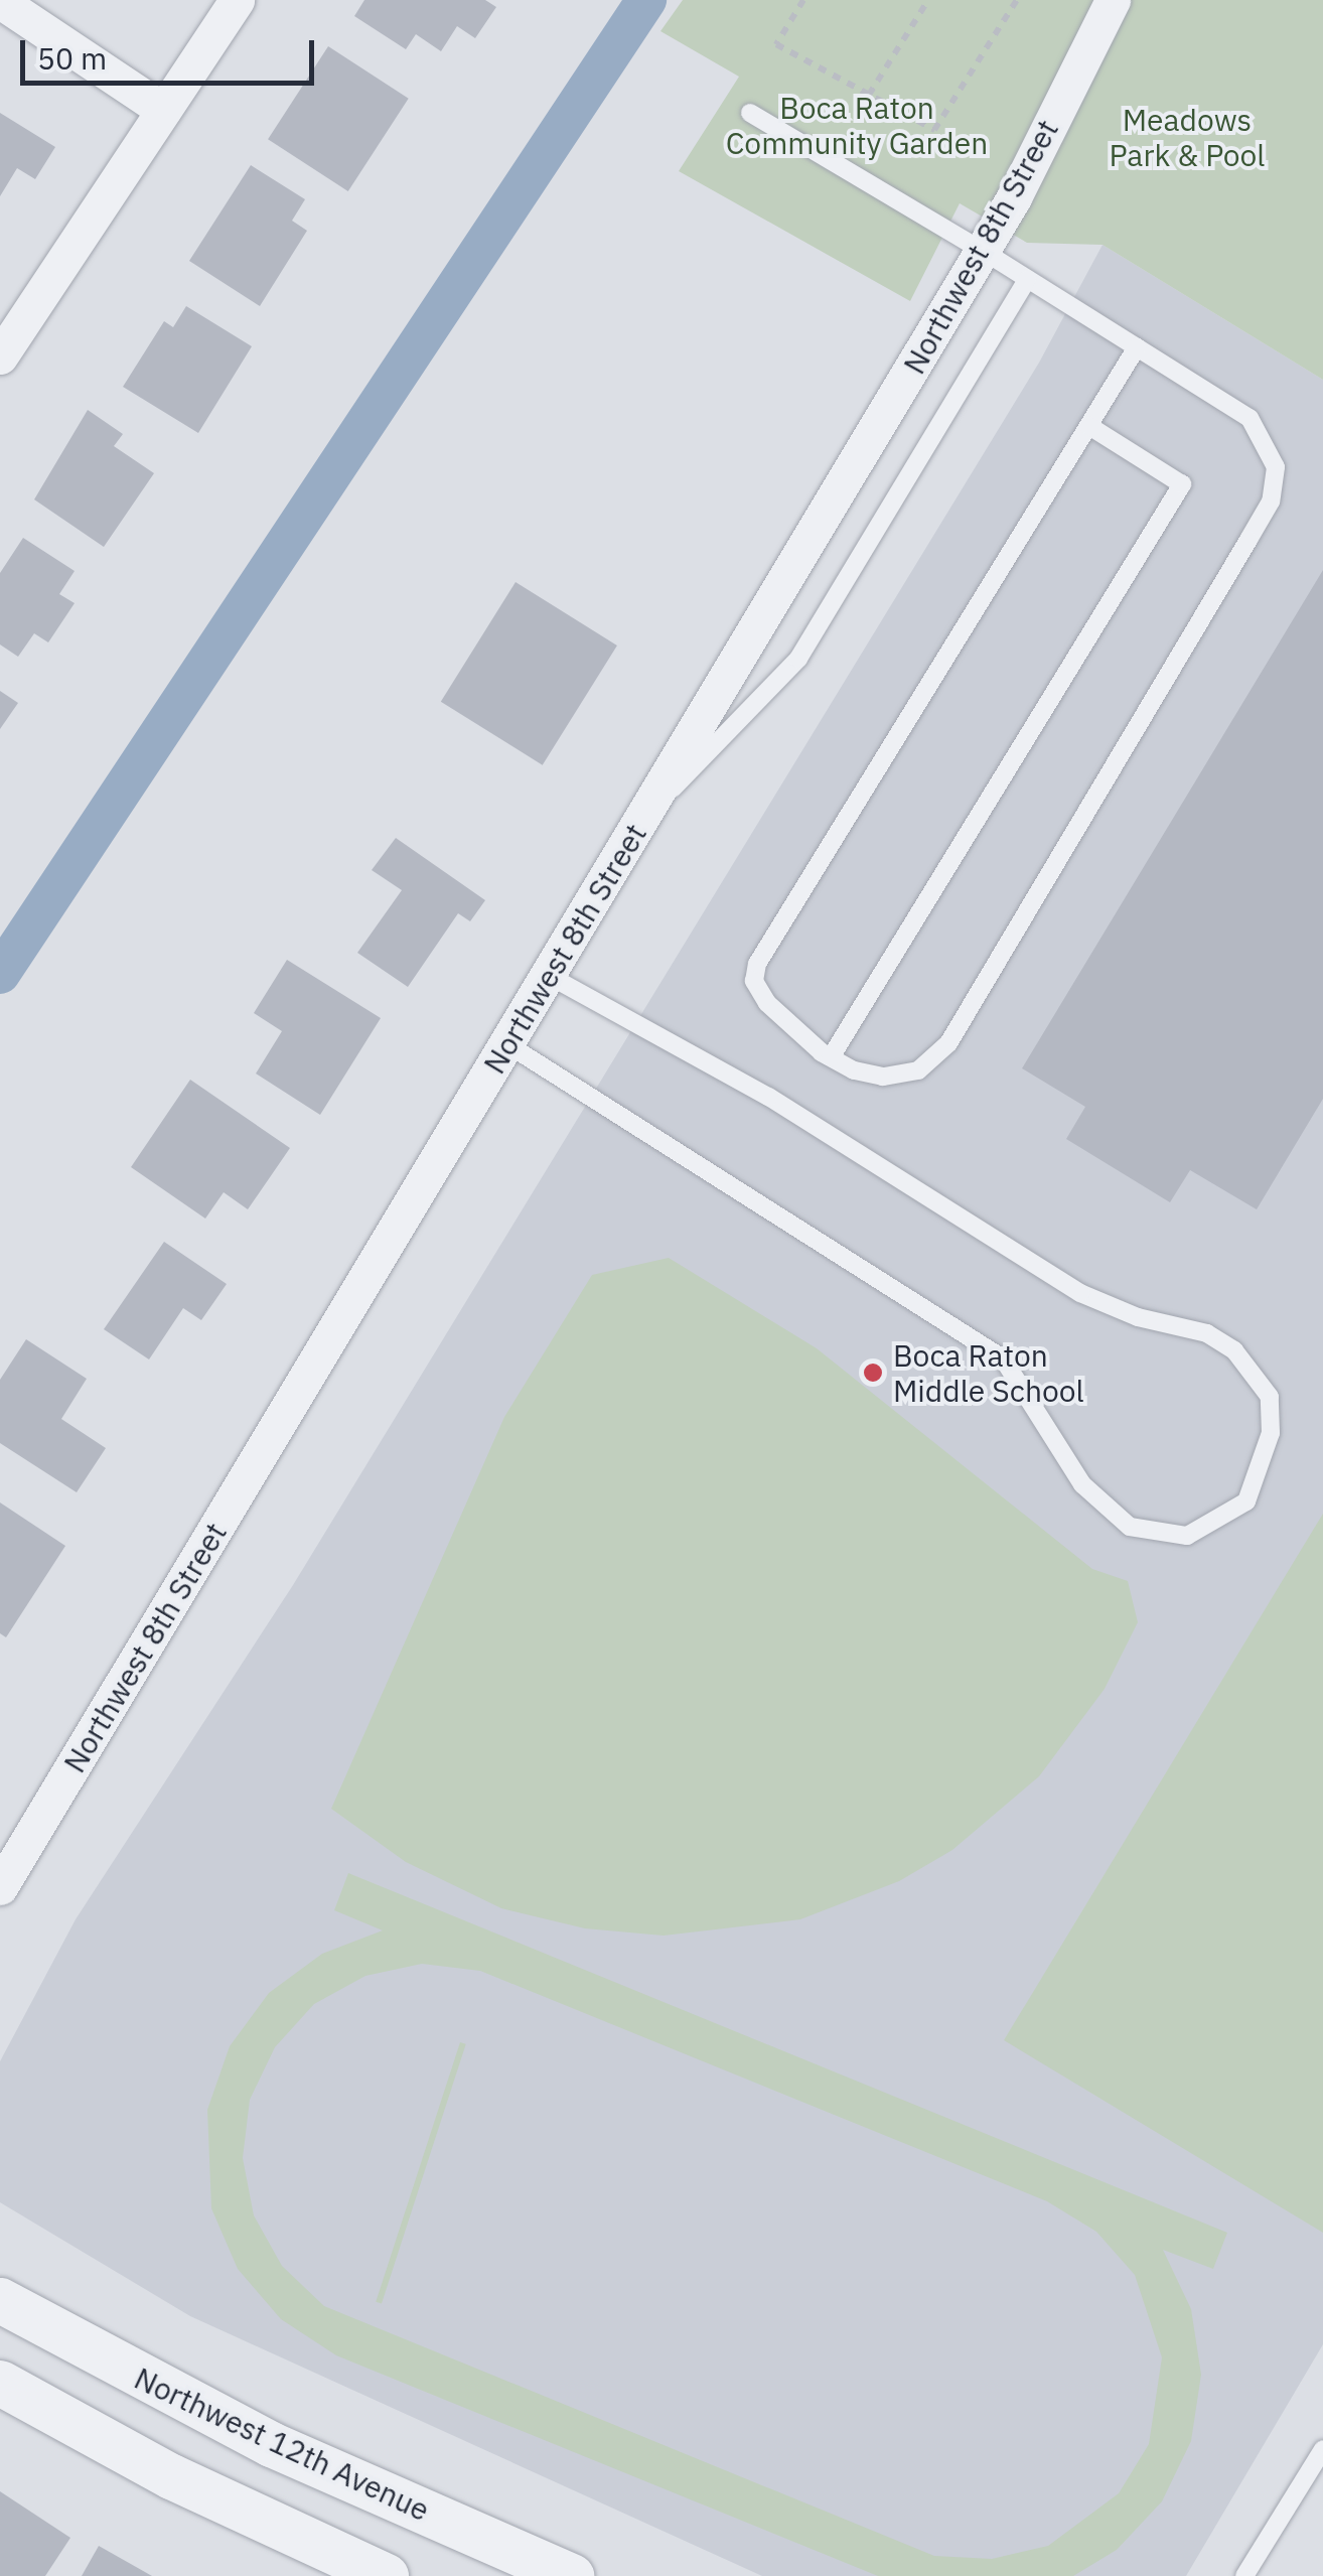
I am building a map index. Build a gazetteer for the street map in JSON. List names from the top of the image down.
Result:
{
  "streets": {
    "street": ["Northwest 8th Street", "Northwest 12th Avenue"]
  },
  "parks": ["Boca Raton Community Garden", "Meadows Park & Pool"],
  "places": ["Boca Raton Middle School"],
  "scale_bar": "50 m"
}
